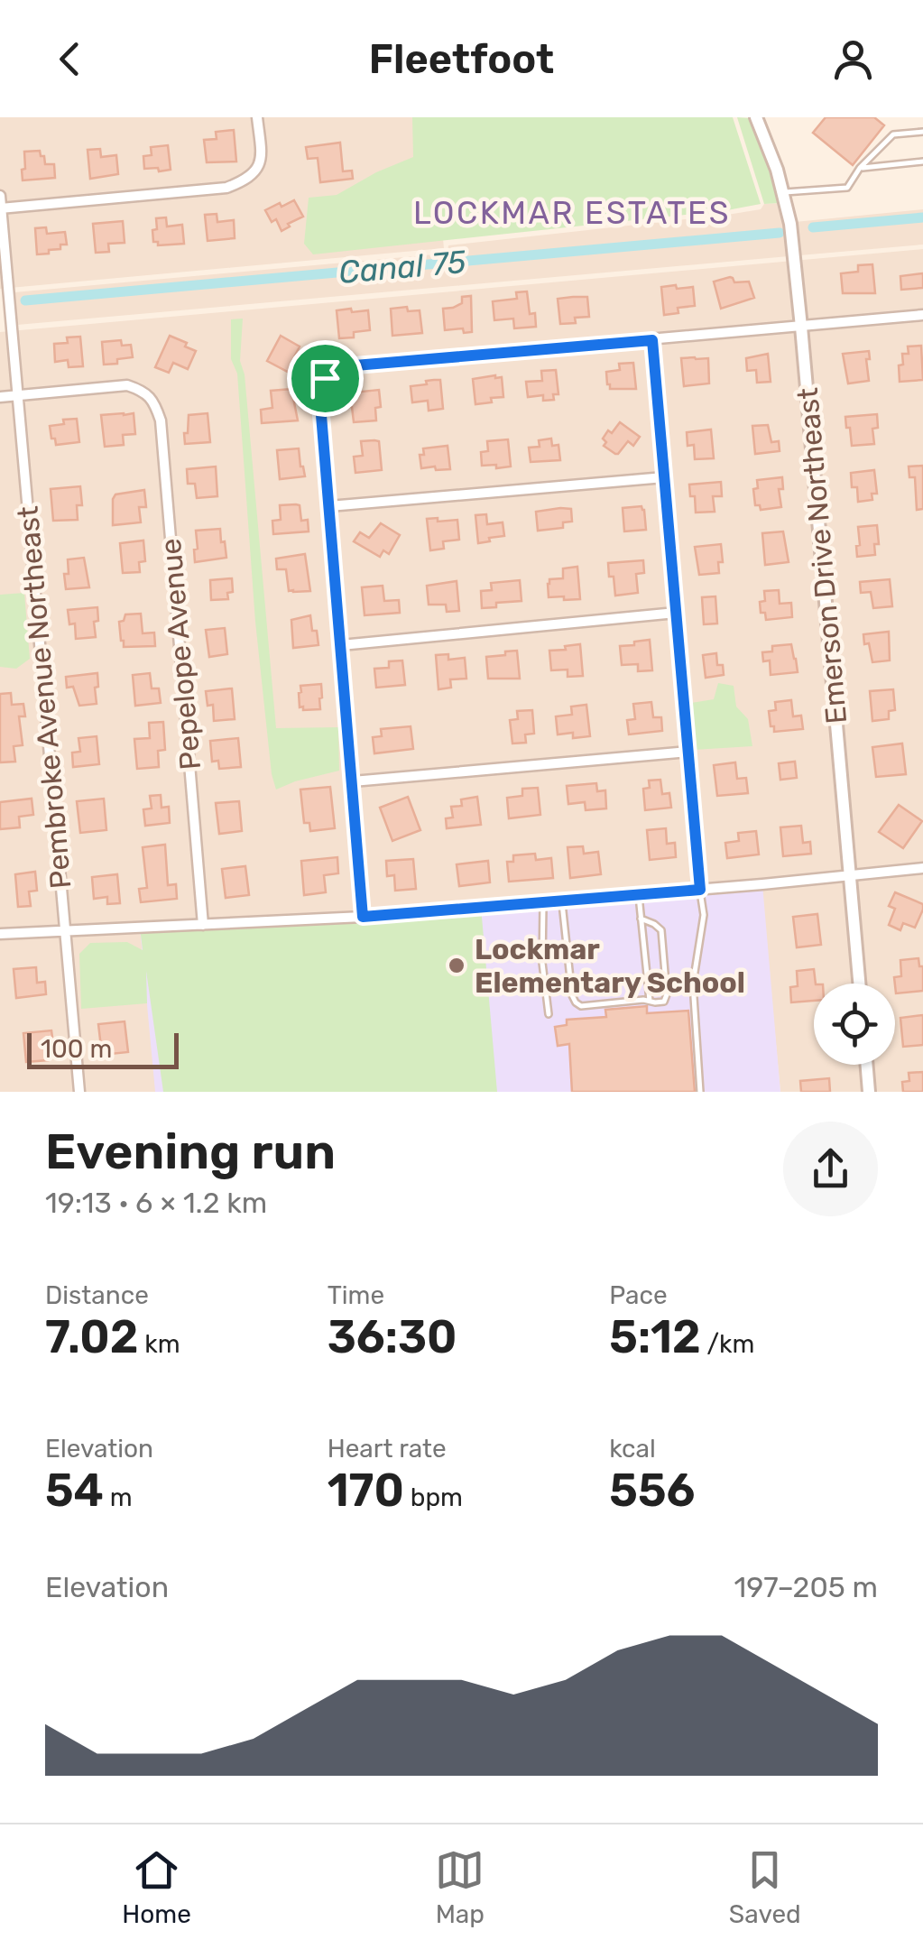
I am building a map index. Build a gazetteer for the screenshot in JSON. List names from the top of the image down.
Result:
{
  "streets": {
    "street": ["Emerson Drive Northeast", "Pepelope Avenue", "Pembroke Avenue Northeast"]
  },
  "crossings": [
    ["Pepelope Avenue", "Pembroke Avenue Northeast"]
  ],
  "districts": ["LOCKMAR ESTATES"],
  "water": ["Canal 75"],
  "places": ["Lockmar Elementary School"],
  "scale_bar": "100 m",
  "page": {
    "header": "Fleetfoot",
    "scale": "100 m",
    "heading": ["Evening run", "19:13 · 6 × 1.2 km"],
    "stats": [
      ["Distance", "7.02 km"],
      ["Time", "36:30"],
      ["Pace", "5:12 /km"],
      ["Elevation", "54 m"],
      ["Heart rate", "170 bpm"],
      ["kcal", "556"]
    ],
    "chart": ["Elevation", "197–205 m"],
    "tabs": ["Home", "Map", "Saved"]
  }
}
